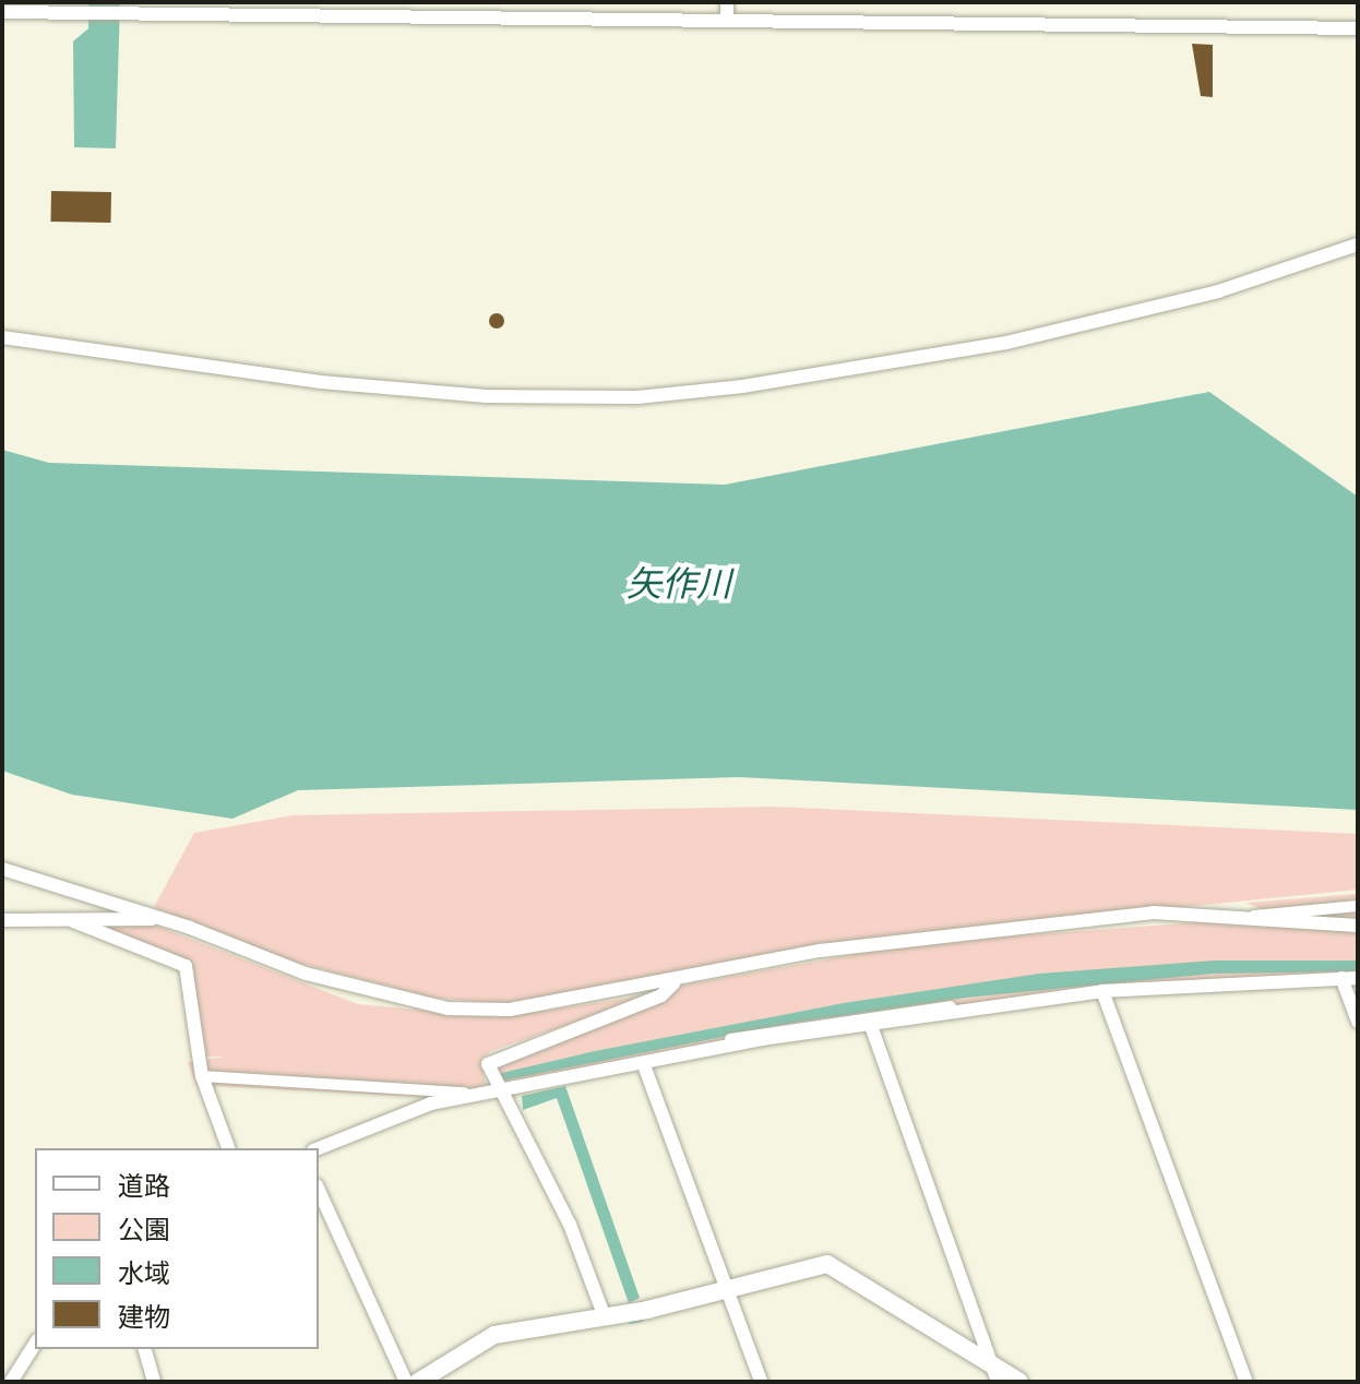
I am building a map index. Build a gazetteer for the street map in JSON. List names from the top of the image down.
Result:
{
  "water": ["矢作川"],
  "legend": [
    "道路",
    "公園",
    "水域",
    "建物"
  ]
}
